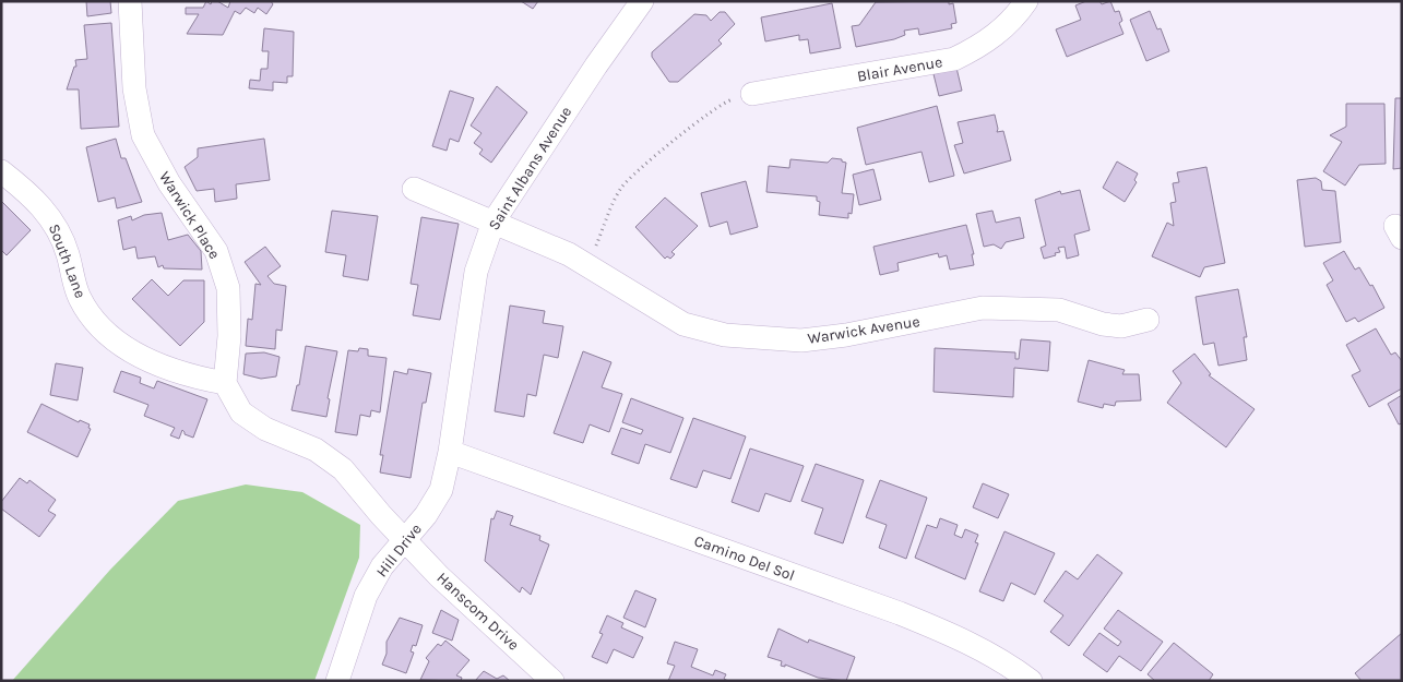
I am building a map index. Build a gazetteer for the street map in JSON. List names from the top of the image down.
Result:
{
  "streets": {
    "street": [
      "Blair Avenue",
      "Saint Albans Avenue",
      "Warwick Place",
      "South Lane",
      "Warwick Avenue",
      "Hill Drive",
      "Camino Del Sol",
      "Hanscom Drive"
    ]
  },
  "crossings": [
    ["Saint Albans Avenue", "Warwick Avenue"],
    ["Saint Albans Avenue", "Hill Drive"],
    ["Saint Albans Avenue", "Camino Del Sol"],
    ["Warwick Place", "South Lane"],
    ["Hill Drive", "Camino Del Sol"],
    ["Hill Drive", "Hanscom Drive"]
  ]
}
